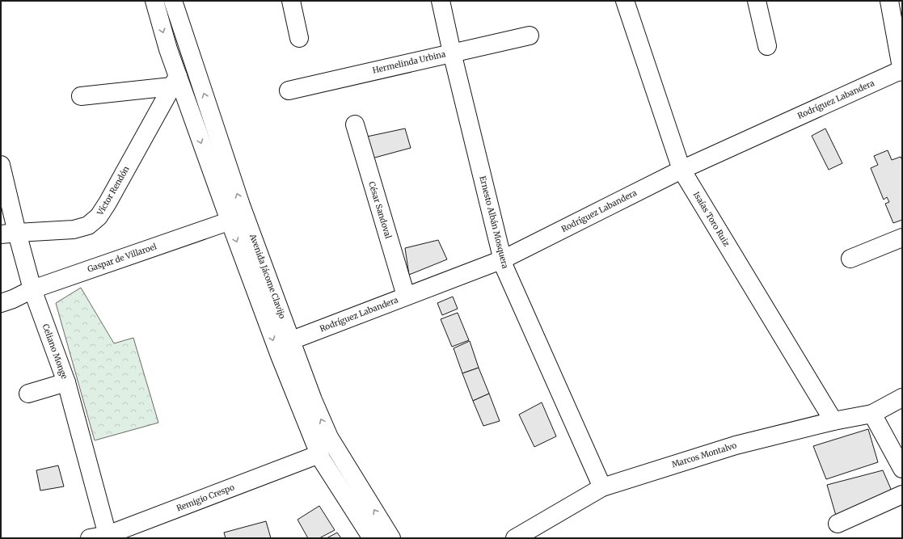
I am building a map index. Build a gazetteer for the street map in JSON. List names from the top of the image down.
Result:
{
  "streets": {
    "street": [
      "Hermelinda Urbina",
      "Rodríguez Labandera",
      "Víctor Rendón",
      "César Sandoval",
      "Isaías Toro Ruiz",
      "Ernesto Albán Mosquera",
      "Gaspar de Villaroel",
      "Avenida Jácome Clavijo",
      "Celiano Monge",
      "Marcos Montalvo",
      "Remigio Crespo"
    ]
  },
  "crossings": [
    ["Hermelinda Urbina", "Ernesto Albán Mosquera"],
    ["Rodríguez Labandera", "César Sandoval"],
    ["Rodríguez Labandera", "Isaías Toro Ruiz"],
    ["Rodríguez Labandera", "Ernesto Albán Mosquera"],
    ["Rodríguez Labandera", "Avenida Jácome Clavijo"],
    ["Víctor Rendón", "Avenida Jácome Clavijo"],
    ["Víctor Rendón", "Celiano Monge"],
    ["Isaías Toro Ruiz", "Marcos Montalvo"],
    ["Ernesto Albán Mosquera", "Marcos Montalvo"],
    ["Gaspar de Villaroel", "Avenida Jácome Clavijo"],
    ["Gaspar de Villaroel", "Celiano Monge"],
    ["Avenida Jácome Clavijo", "Remigio Crespo"],
    ["Celiano Monge", "Remigio Crespo"]
  ]
}
